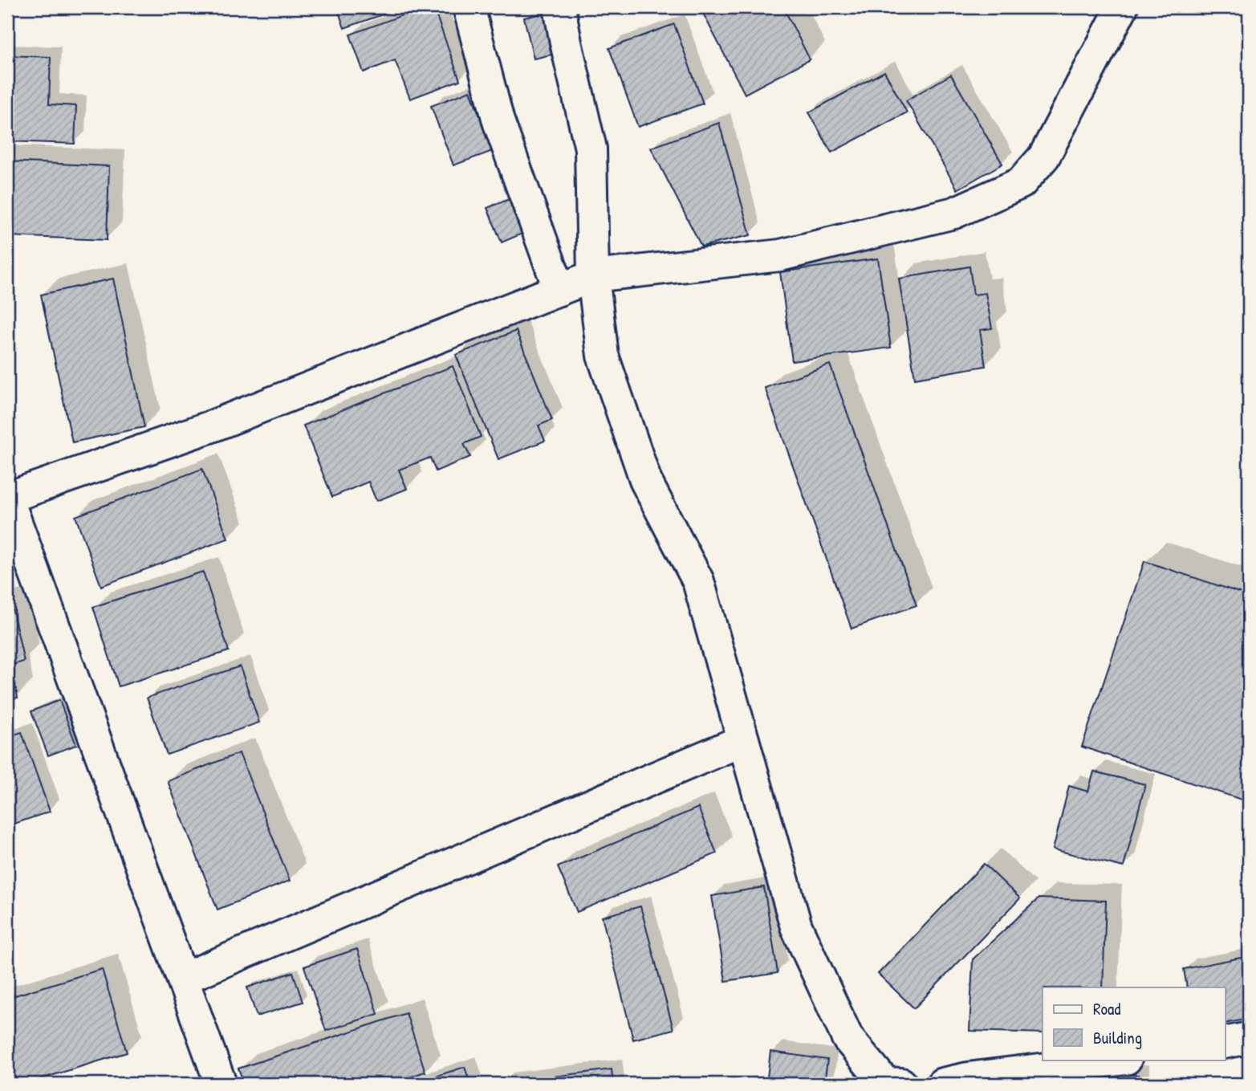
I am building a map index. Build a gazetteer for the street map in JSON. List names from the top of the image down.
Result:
{
  "legend": ["Road", "Building"]
}
